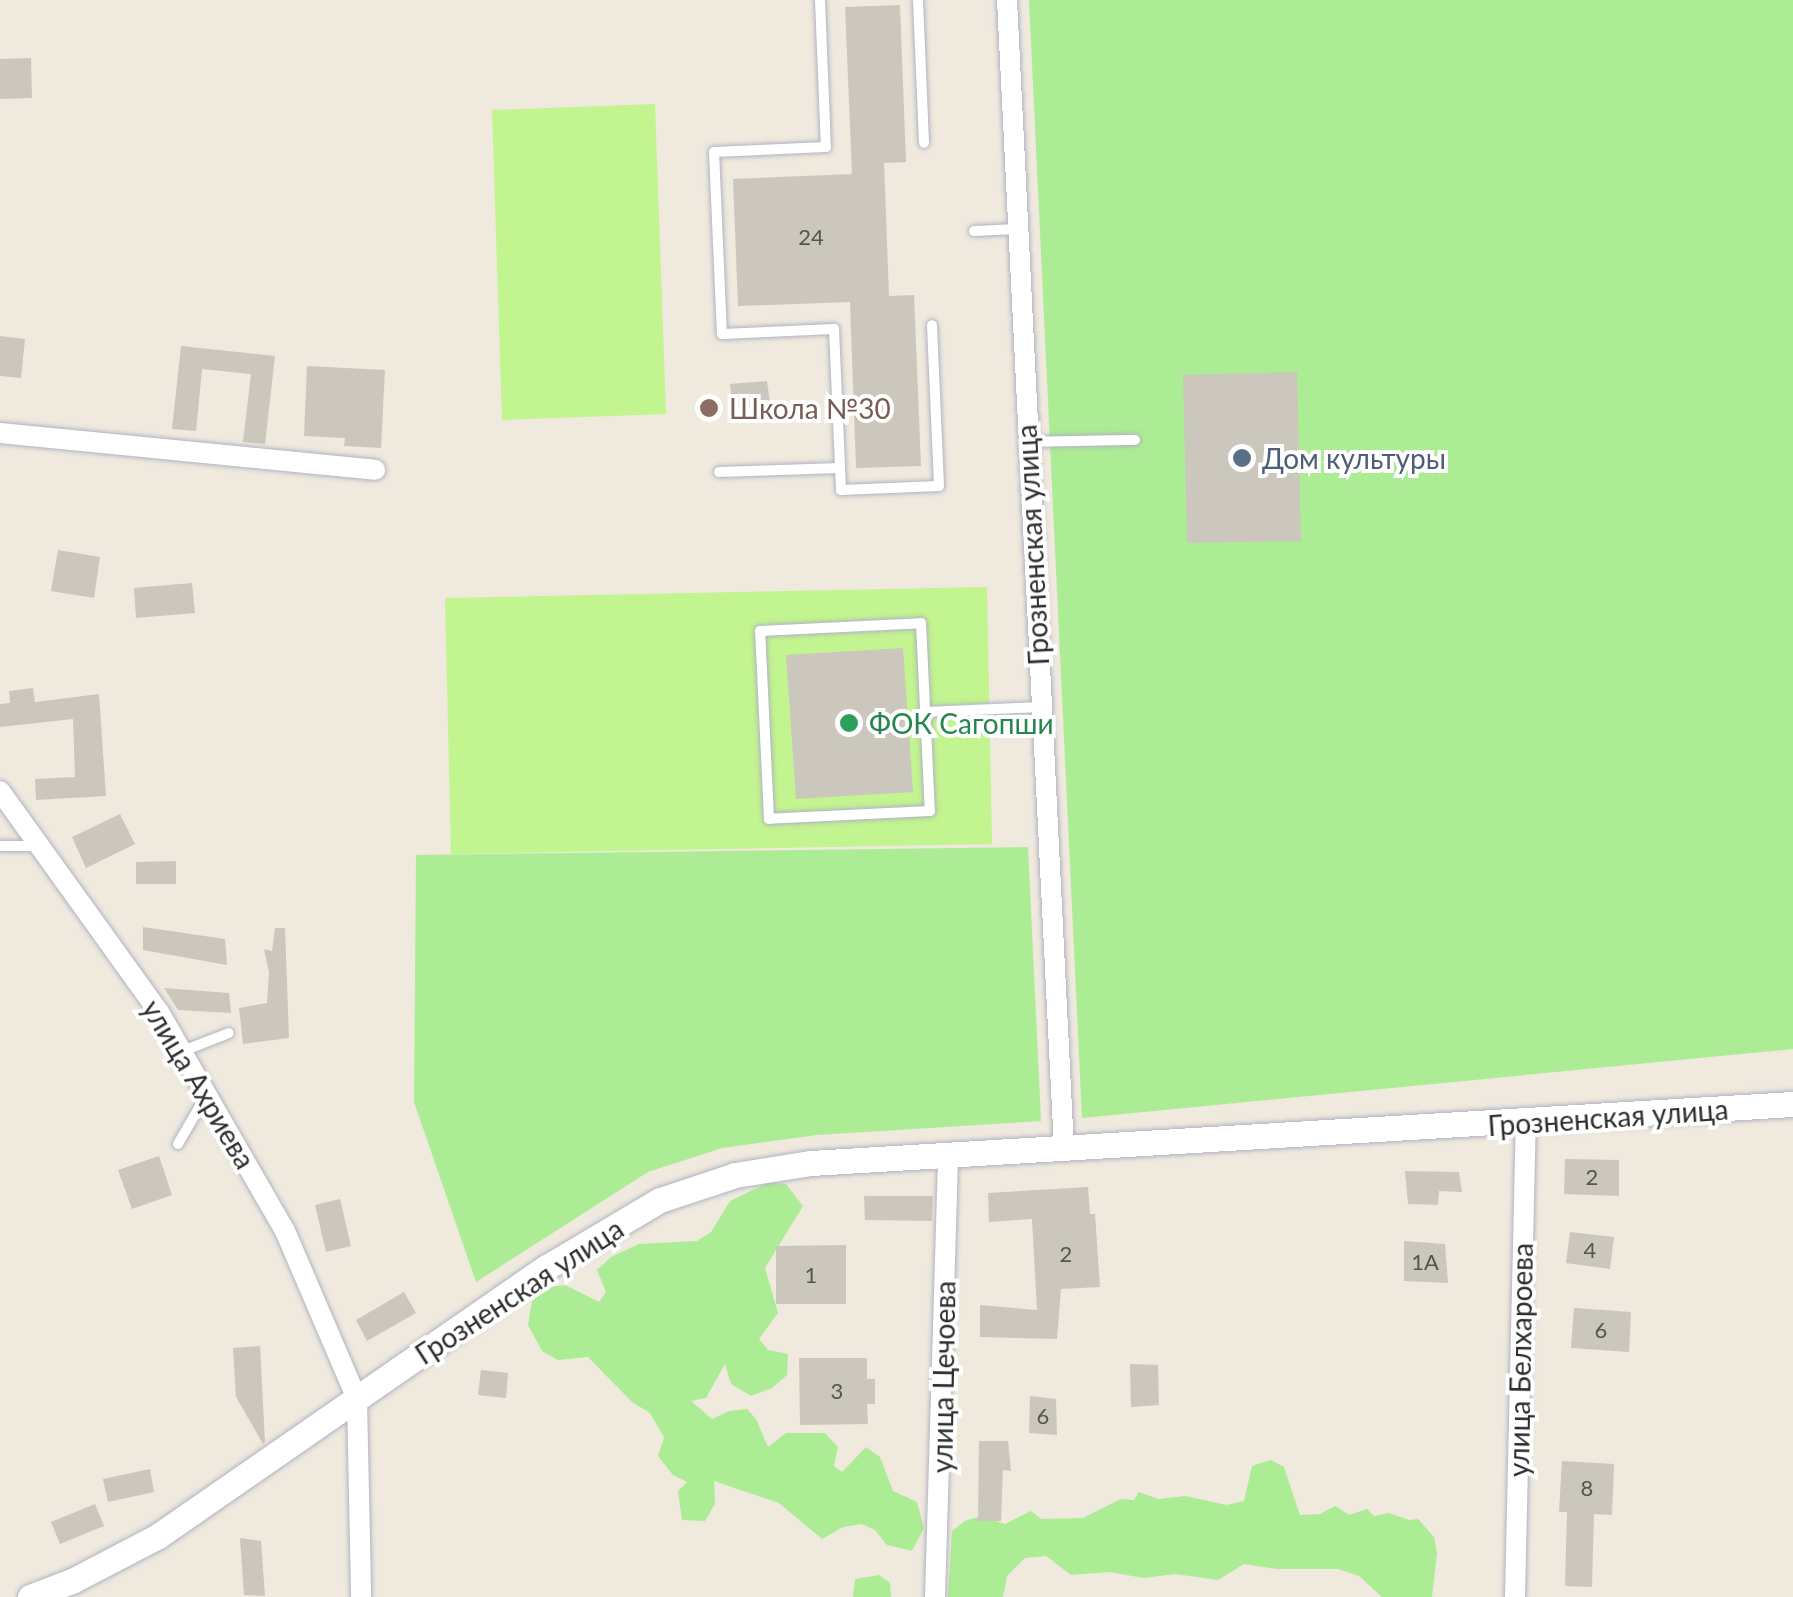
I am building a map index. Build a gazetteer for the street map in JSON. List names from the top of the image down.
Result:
{
  "streets": {
    "street": [
      "Грозненская улица",
      "улица Ахриева",
      "улица Белхароева",
      "улица Цечоева"
    ]
  },
  "crossings": [
    ["Грозненская улица", "улица Ахриева"],
    ["Грозненская улица", "улица Белхароева"],
    ["Грозненская улица", "улица Цечоева"]
  ],
  "places": ["Школа №30", "Дом культуры", "ФОК Сагопши"],
  "house_numbers": [
    "24",
    "2",
    "4",
    "2",
    "1А",
    "1",
    "6",
    "3",
    "6",
    "8"
  ]
}
